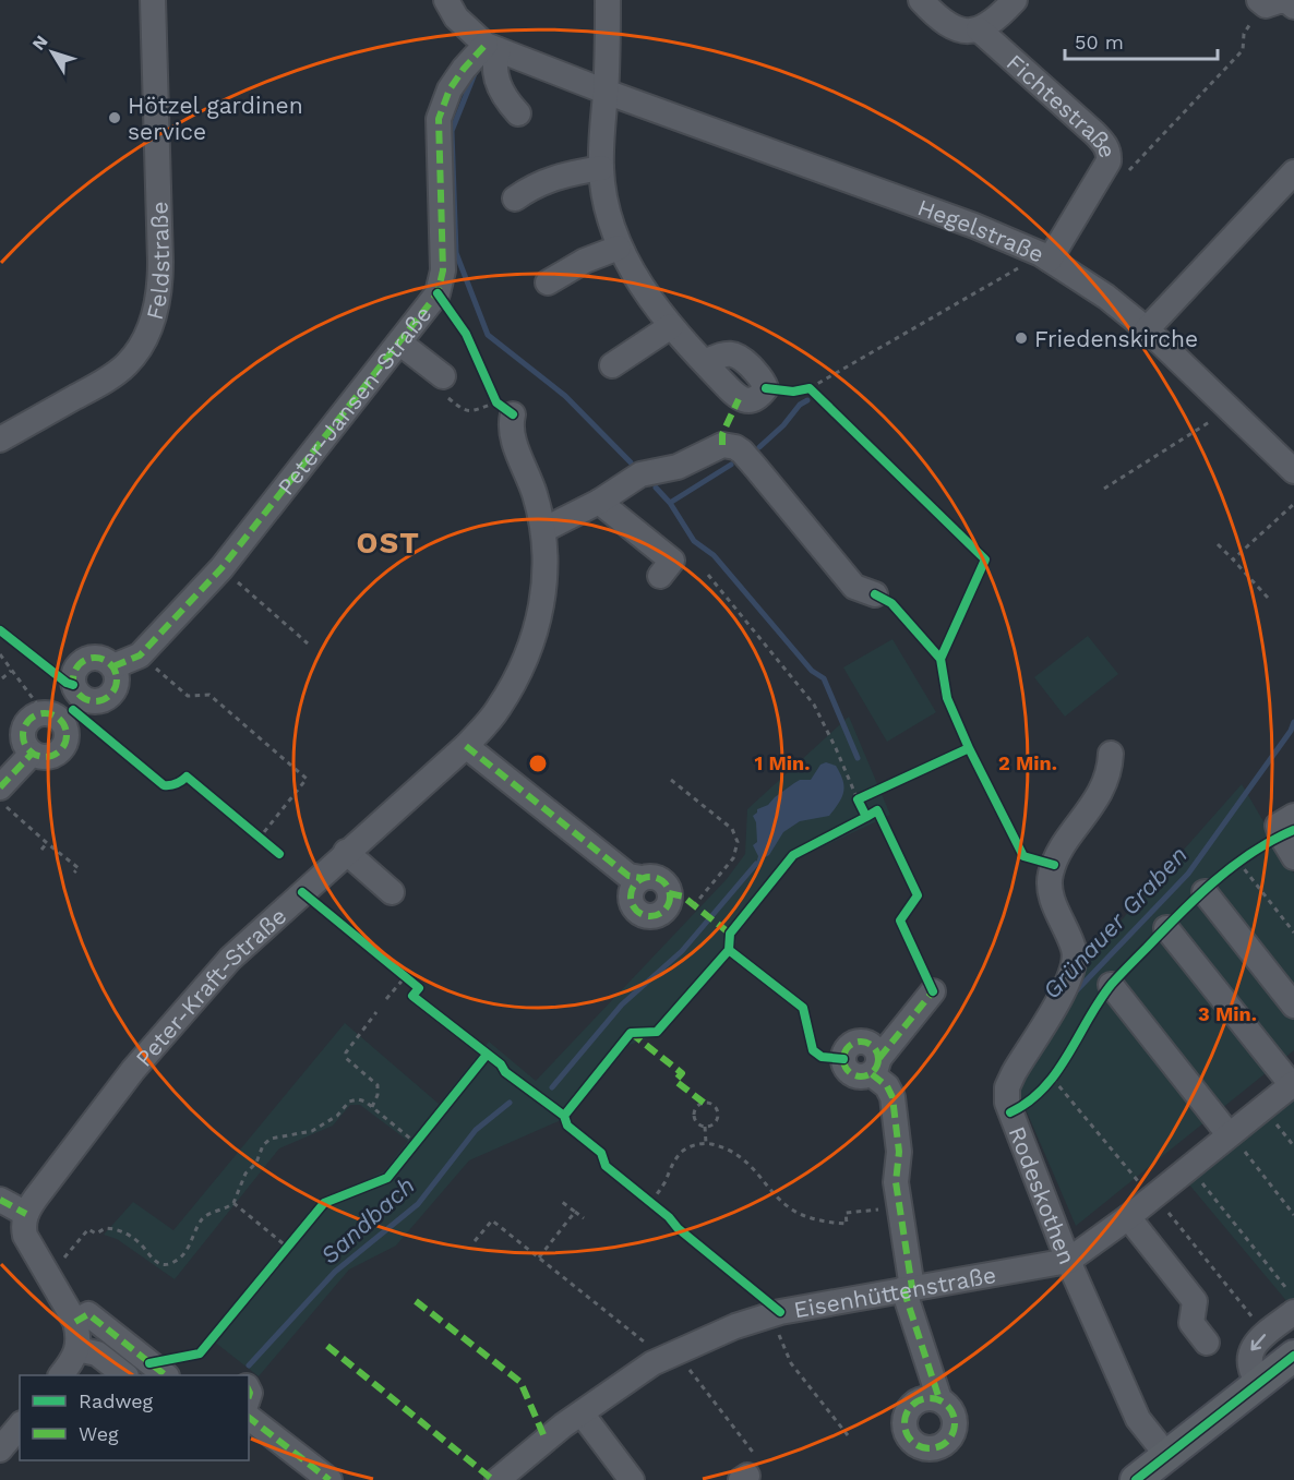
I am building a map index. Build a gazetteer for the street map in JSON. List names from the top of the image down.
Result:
{
  "streets": {
    "street": [
      "Fichtestraße",
      "Hegelstraße",
      "Feldstraße",
      "Peter-Jansen-Straße",
      "Peter-Kraft-Straße",
      "Rodeskothen",
      "Eisenhüttenstraße"
    ]
  },
  "crossings": [
    ["Fichtestraße", "Hegelstraße"],
    ["Rodeskothen", "Eisenhüttenstraße"]
  ],
  "districts": ["OST"],
  "water": ["Grünauer Graben", "Sandbach"],
  "places": ["Hötzel gardinen service", "Friedenskirche"],
  "legend": ["Radweg", "Weg"],
  "scale_bar": "50 m",
  "north": "top left",
  "rings": ["1 Min.", "2 Min.", "3 Min."]
}
